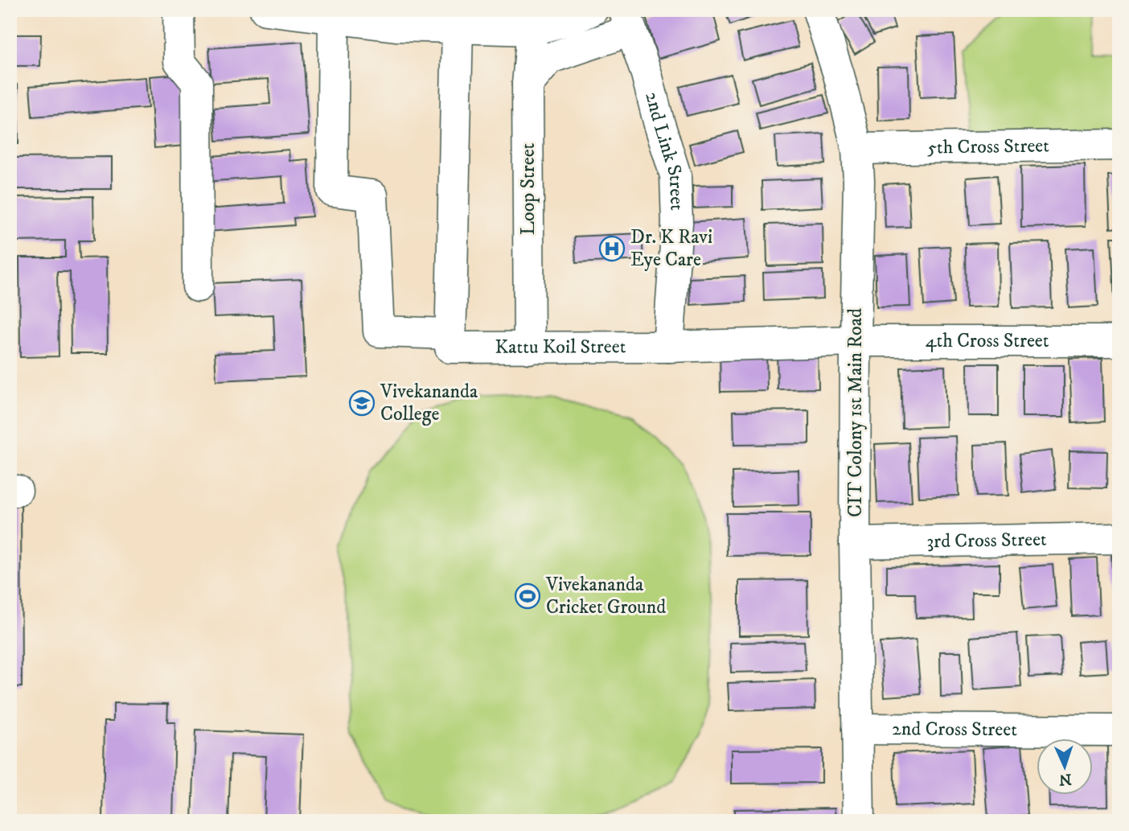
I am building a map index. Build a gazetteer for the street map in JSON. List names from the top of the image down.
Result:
{
  "streets": {
    "street": [
      "5th Cross Street",
      "2nd Link Street",
      "Loop Street",
      "4th Cross Street",
      "Kattu Koil Street",
      "CIT Colony 1st Main Road",
      "3rd Cross Street",
      "2nd Cross Street"
    ]
  },
  "crossings": [
    ["5th Cross Street", "CIT Colony 1st Main Road"],
    ["2nd Link Street", "Kattu Koil Street"],
    ["Loop Street", "Kattu Koil Street"],
    ["4th Cross Street", "CIT Colony 1st Main Road"],
    ["CIT Colony 1st Main Road", "3rd Cross Street"],
    ["CIT Colony 1st Main Road", "2nd Cross Street"]
  ],
  "places": {
    "hospital": ["Dr. K Ravi Eye Care"],
    "school or university": ["Vivekananda College"],
    "sports": ["Vivekananda Cricket Ground"]
  },
  "north": "bottom"
}
